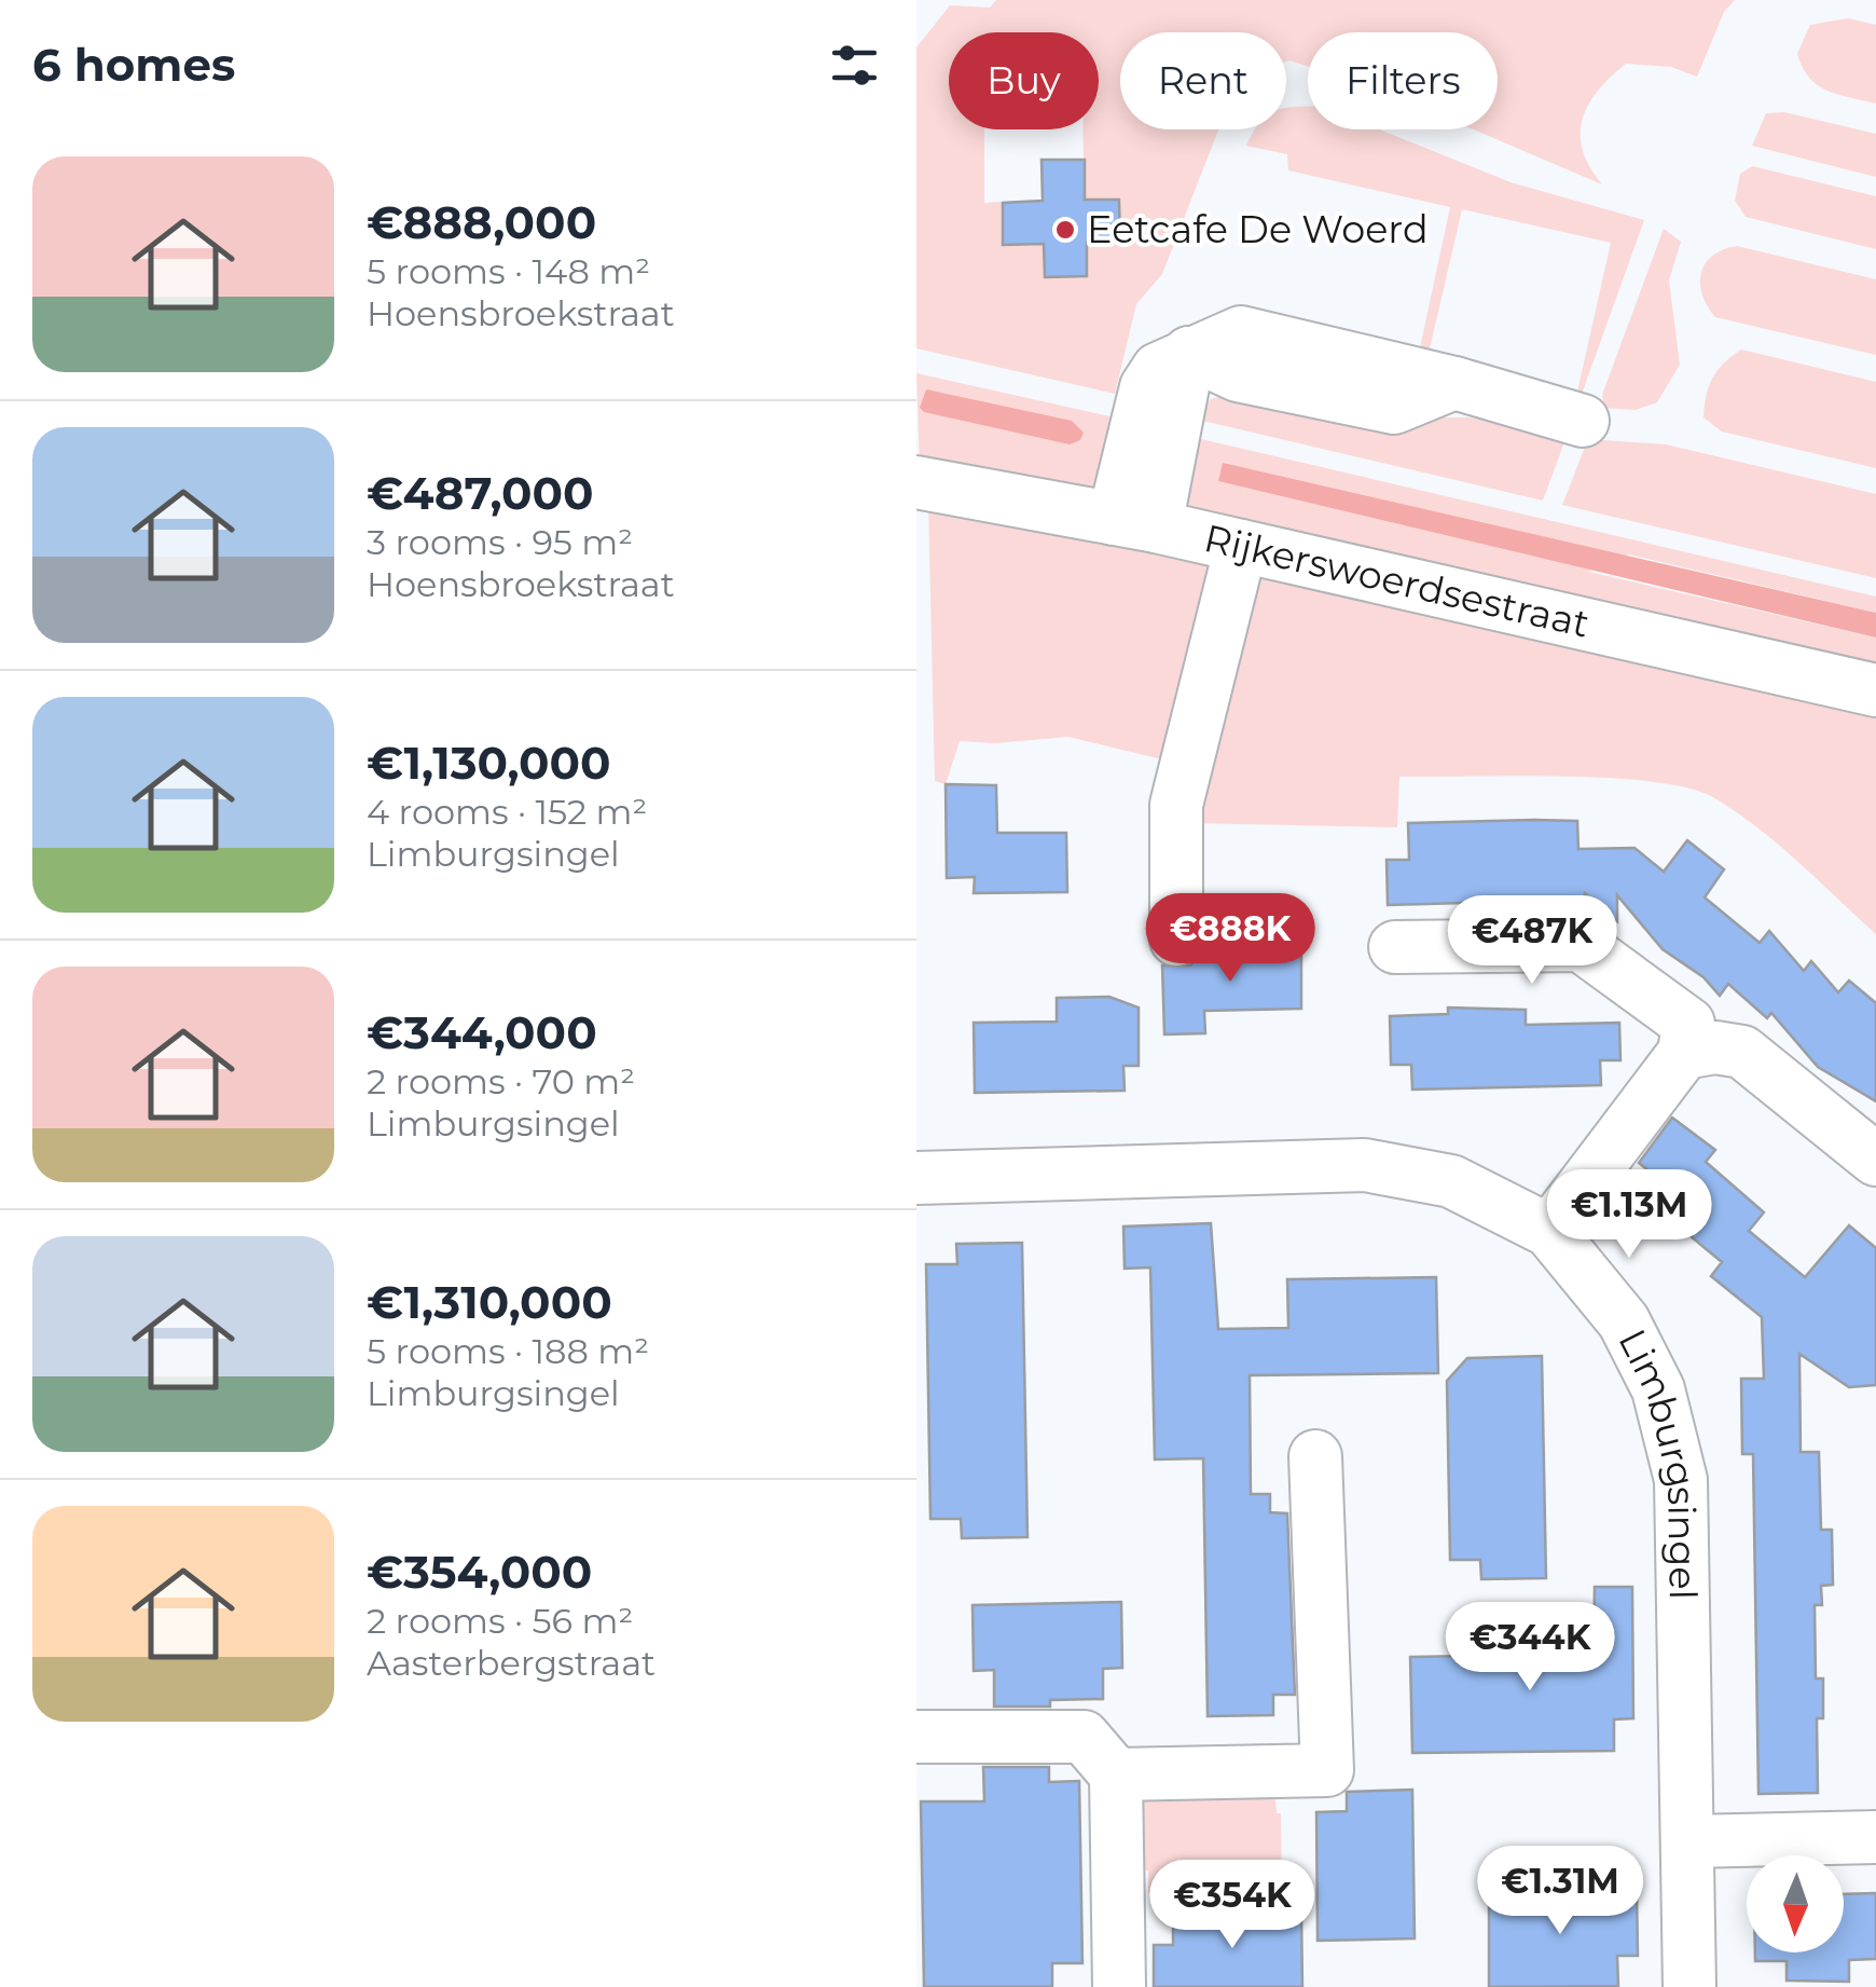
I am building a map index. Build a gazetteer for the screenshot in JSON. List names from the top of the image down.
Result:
{
  "streets": {
    "street": ["Rijkerswoerdsestraat", "Limburgsingel"]
  },
  "places": ["Eetcafe De Woerd"],
  "north": "bottom",
  "page": {
    "heading": "6 homes",
    "chip": ["Buy", "Rent", "Filters"],
    "list": [
      {
        "name": "€888,000",
        "note": "5 rooms · 148 m² · Hoensbroekstraat"
      },
      {
        "name": "€487,000",
        "note": "3 rooms · 95 m² · Hoensbroekstraat"
      },
      {
        "name": "€1,130,000",
        "note": "4 rooms · 152 m² · Limburgsingel"
      },
      {
        "name": "€344,000",
        "note": "2 rooms · 70 m² · Limburgsingel"
      },
      {
        "name": "€1,310,000",
        "note": "5 rooms · 188 m² · Limburgsingel"
      },
      {
        "name": "€354,000",
        "note": "2 rooms · 56 m² · Aasterbergstraat"
      }
    ],
    "price": [
      "€888K",
      "€487K",
      "€1.13M",
      "€344K",
      "€1.31M",
      "€354K"
    ]
  }
}
